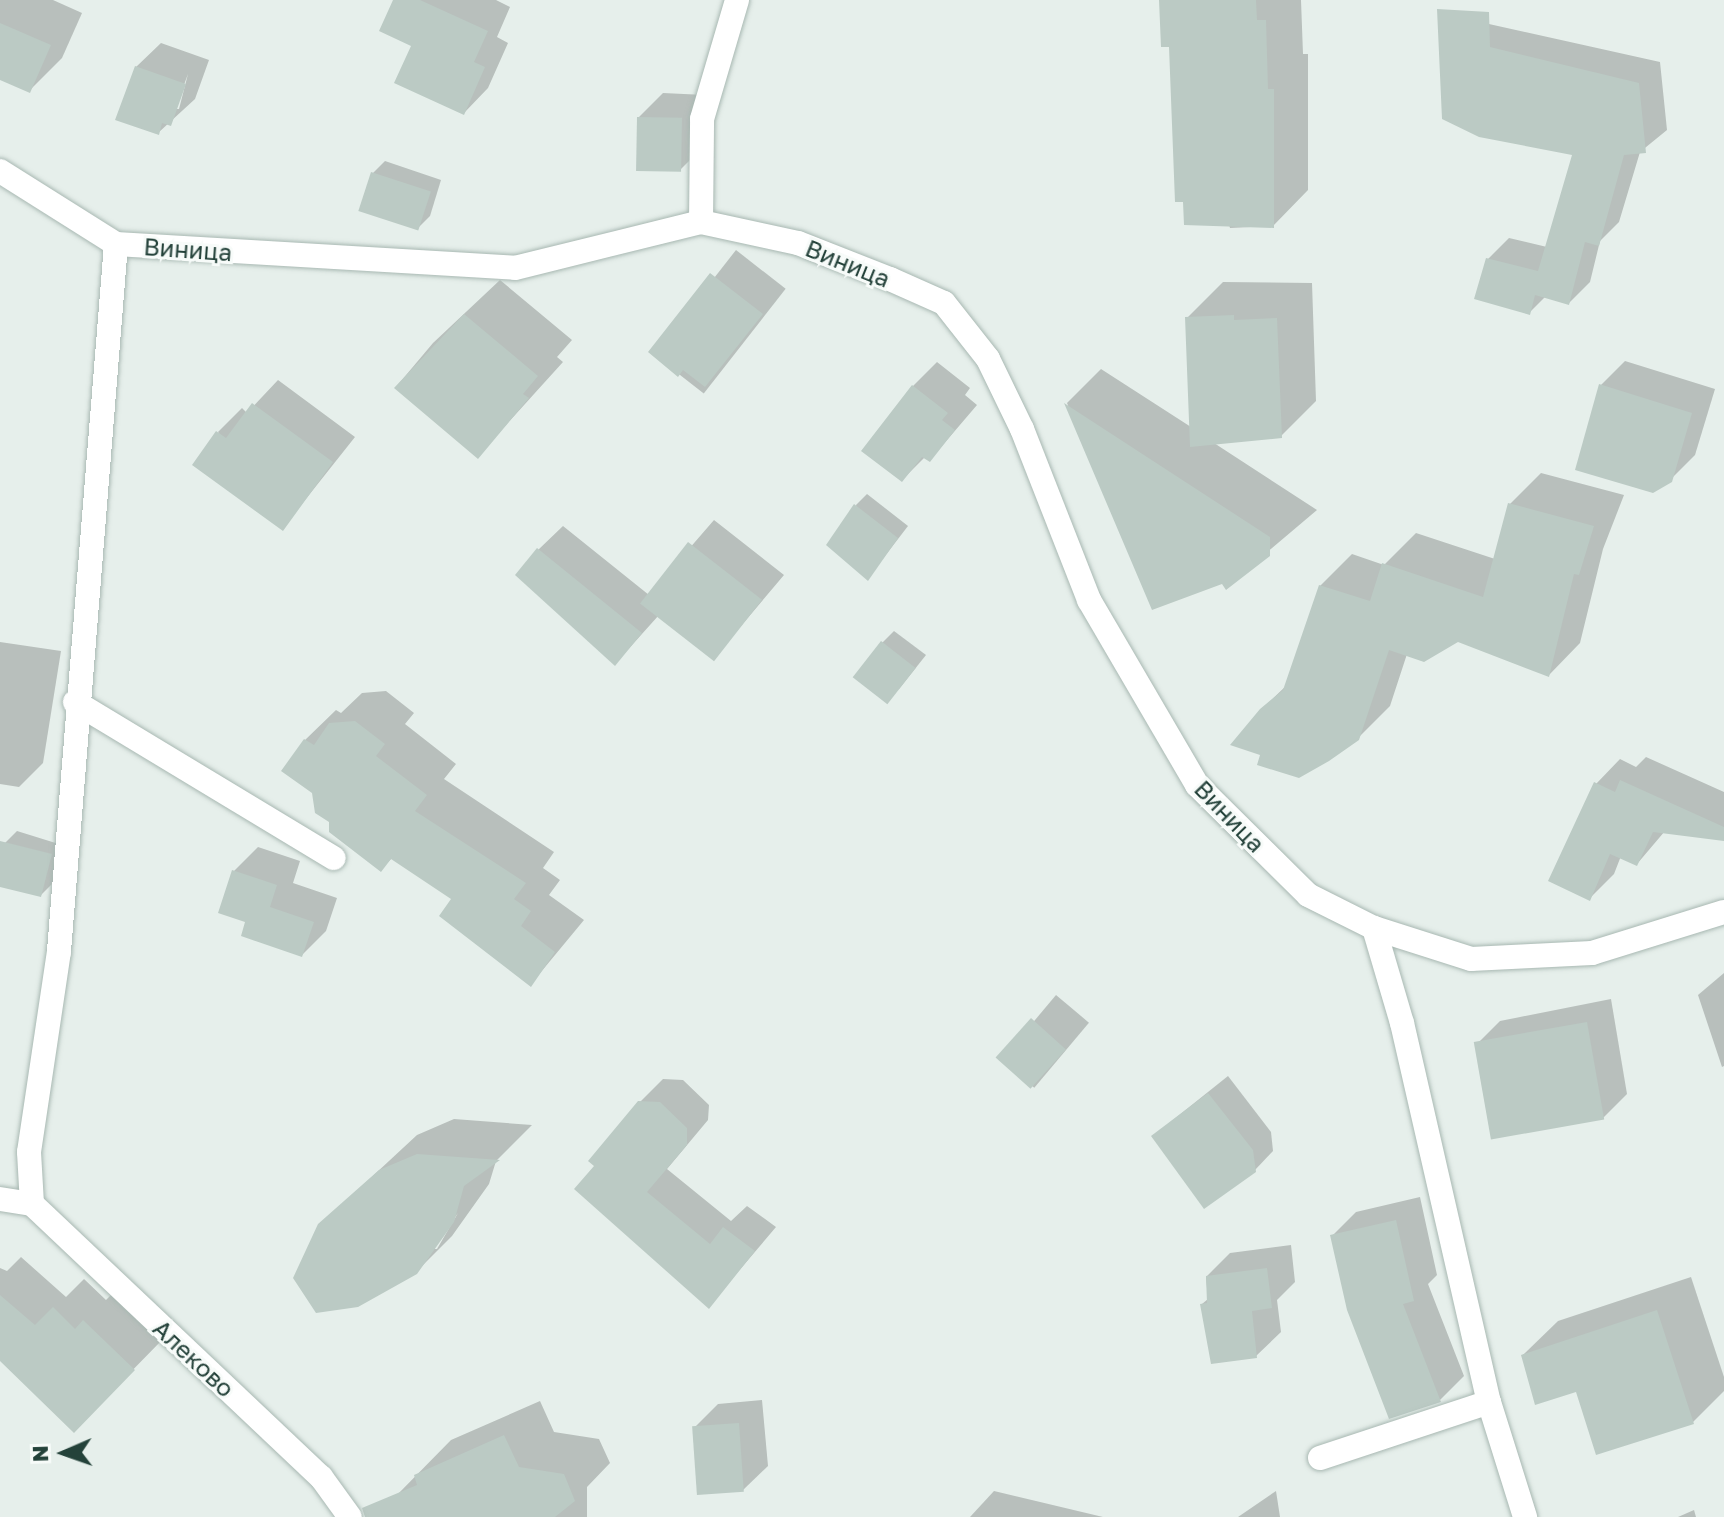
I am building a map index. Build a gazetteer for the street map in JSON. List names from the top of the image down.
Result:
{
  "streets": {
    "street": ["Виница", "Алеково"]
  },
  "north": "left"
}
